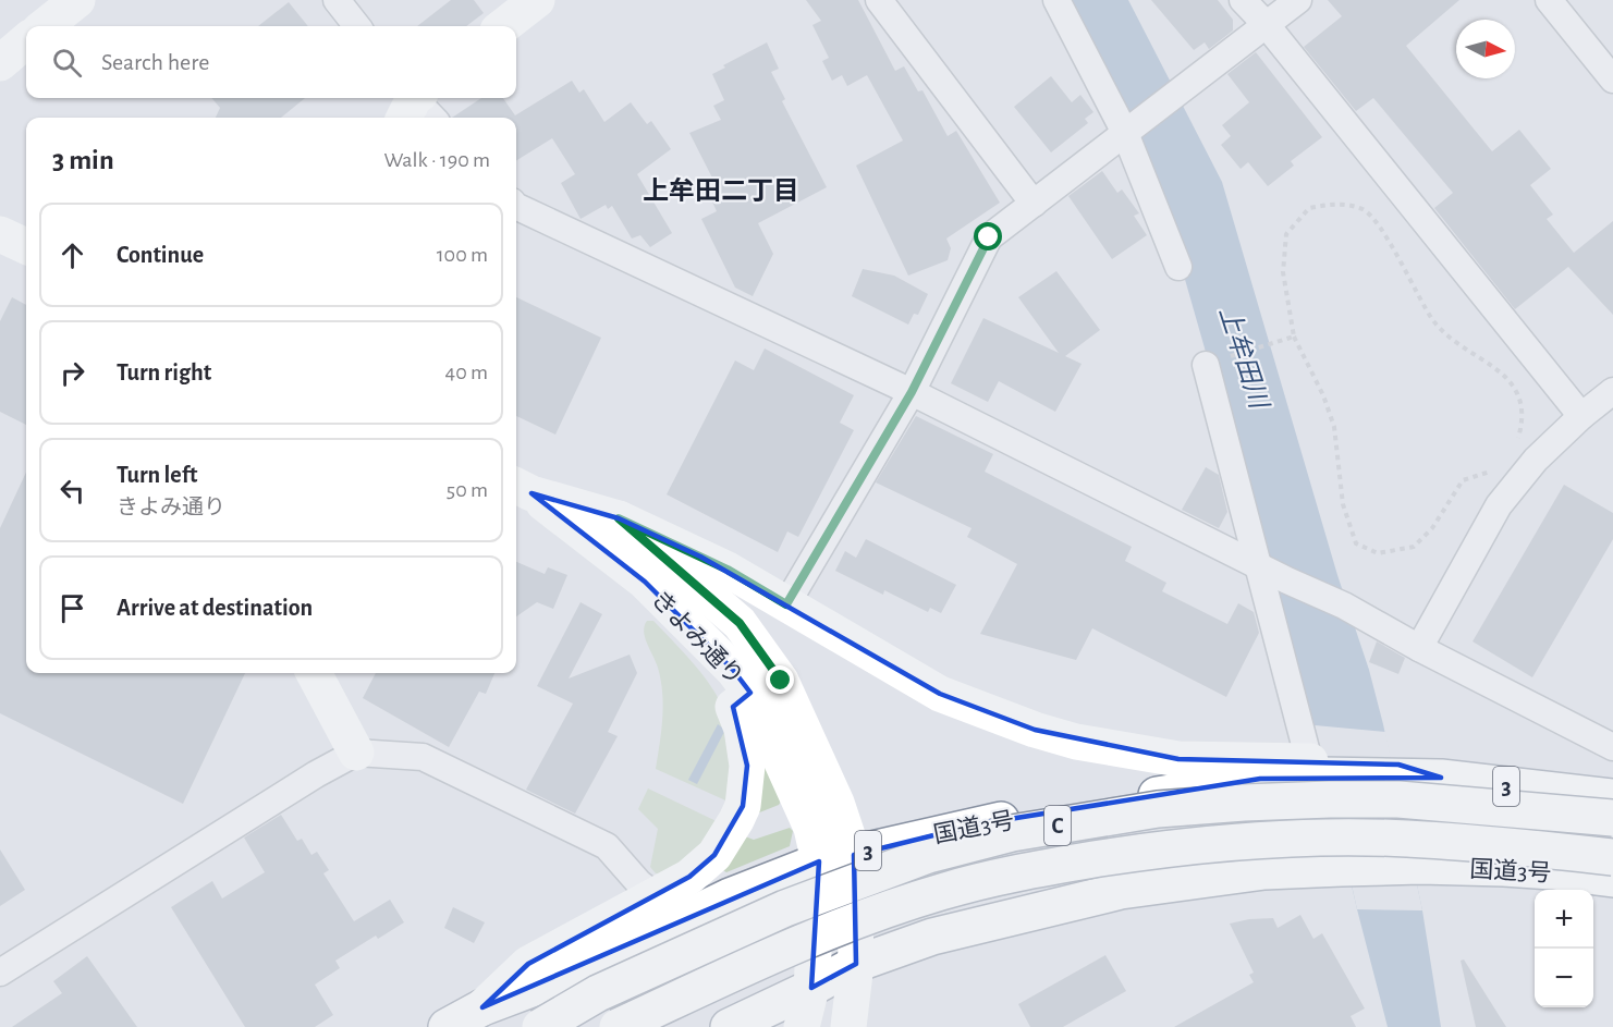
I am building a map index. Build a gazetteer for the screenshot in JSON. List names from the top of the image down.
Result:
{
  "streets": {
    "main road": [
      "きよみ通り",
      "3",
      "C",
      "国道3号"
    ]
  },
  "crossings": [
    ["きよみ通り", "国道3号"]
  ],
  "districts": ["上牟田二丁目"],
  "water": ["上牟田川"],
  "north": "right",
  "page": {
    "search": "Search here",
    "heading": ["3 min", "Walk · 190 m"],
    "list": [
      ["Continue", "100 m"],
      ["Turn right", "40 m"],
      ["Turn left", "きよみ通り", "50 m"],
      "Arrive at destination"
    ],
    "map_buttons": ["+", "−"]
  }
}
